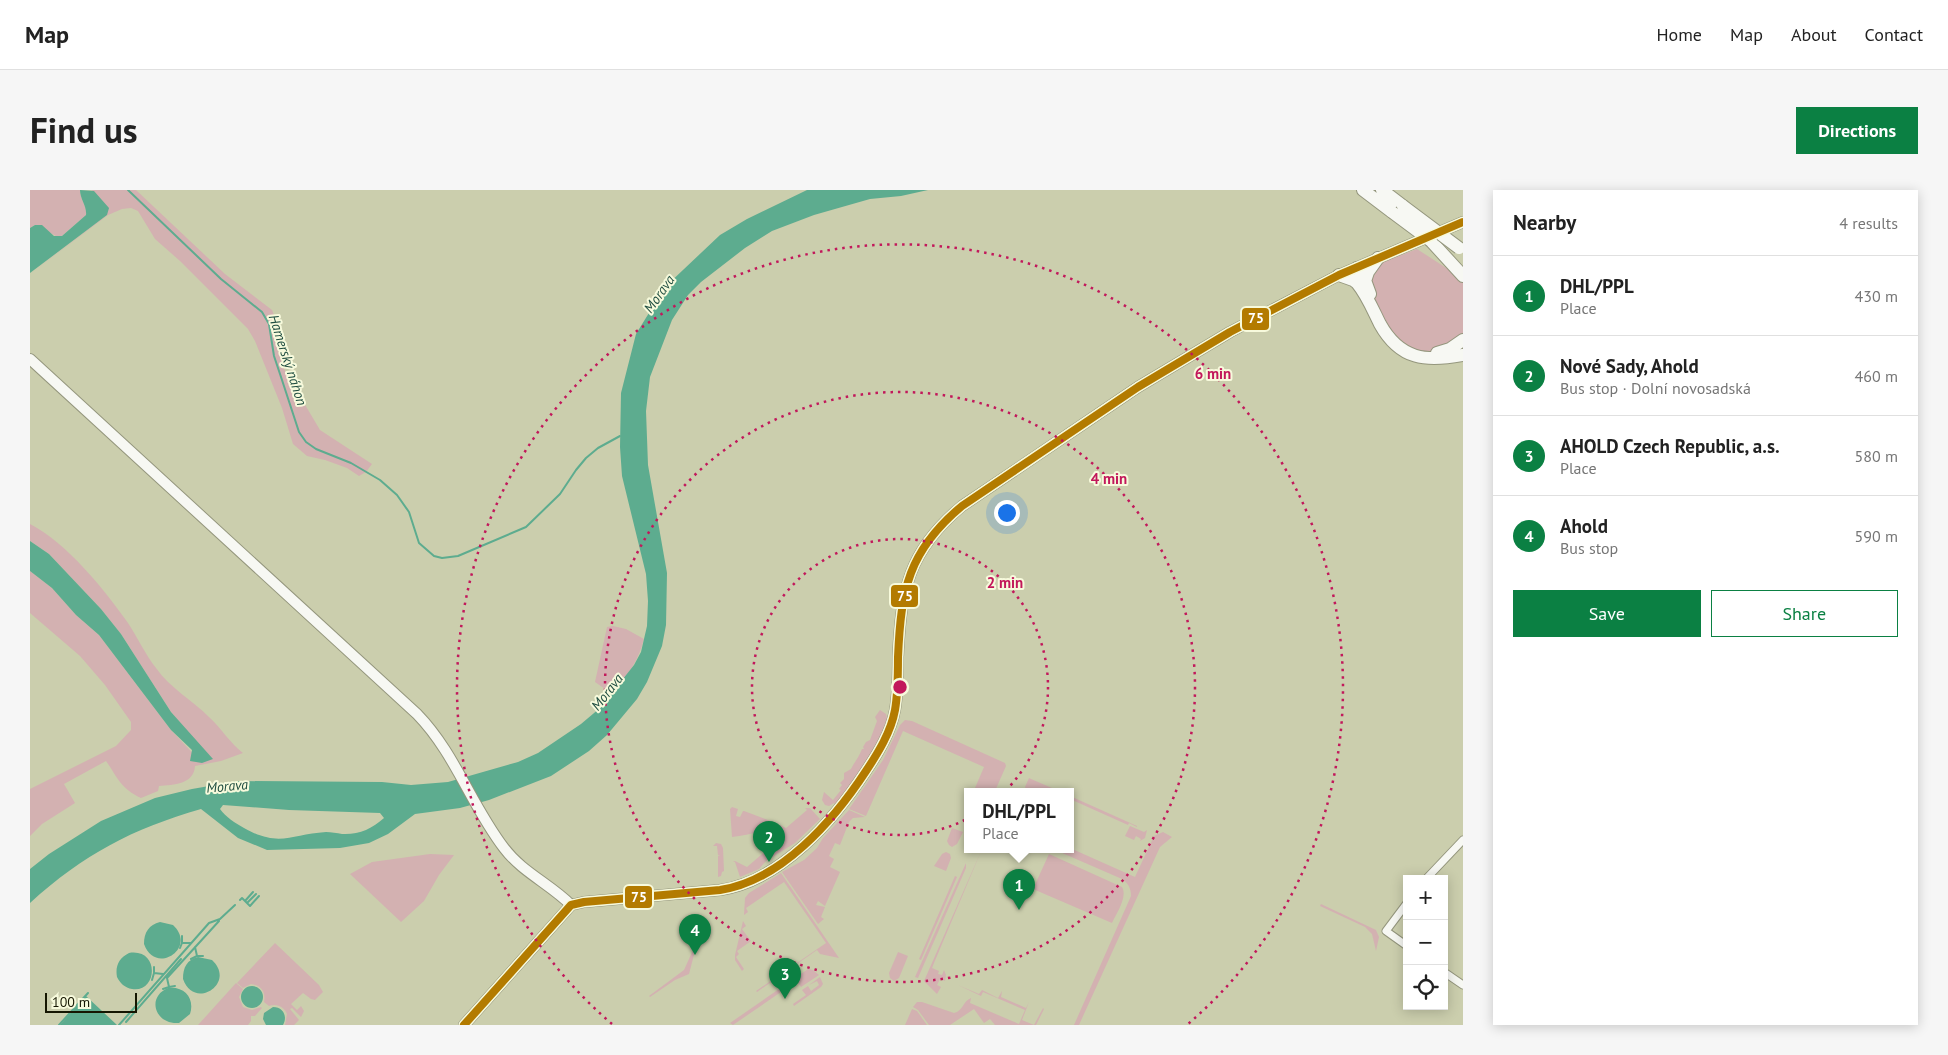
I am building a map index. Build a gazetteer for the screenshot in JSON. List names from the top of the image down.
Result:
{
  "water": ["Morava", "Hamerský náhon"],
  "lines": ["transit line 75"],
  "scale_bar": "100 m",
  "page": {
    "header": "Map",
    "nav": [
      "Home",
      "Map",
      "About",
      "Contact"
    ],
    "title": "Find us",
    "buttons": [
      "Directions",
      ["Save", "Share"]
    ],
    "heading": ["Nearby", "4 results"],
    "list": [
      {
        "mark": "1",
        "name": "DHL/PPL",
        "note": "Place",
        "value": "430 m"
      },
      {
        "mark": "2",
        "name": "Nové Sady, Ahold",
        "note": "Bus stop · Dolní novosadská",
        "value": "460 m"
      },
      {
        "mark": "3",
        "name": "AHOLD Czech Republic, a.s.",
        "note": "Place",
        "value": "580 m"
      },
      {
        "mark": "4",
        "name": "Ahold",
        "note": "Bus stop",
        "value": "590 m"
      }
    ],
    "popup": ["DHL/PPL", "Place"],
    "pins": [
      "2",
      "1",
      "4",
      "3"
    ],
    "map_buttons": ["+", "−"],
    "scale": "100 m"
  },
  "rings": ["6 min", "4 min", "2 min"]
}
